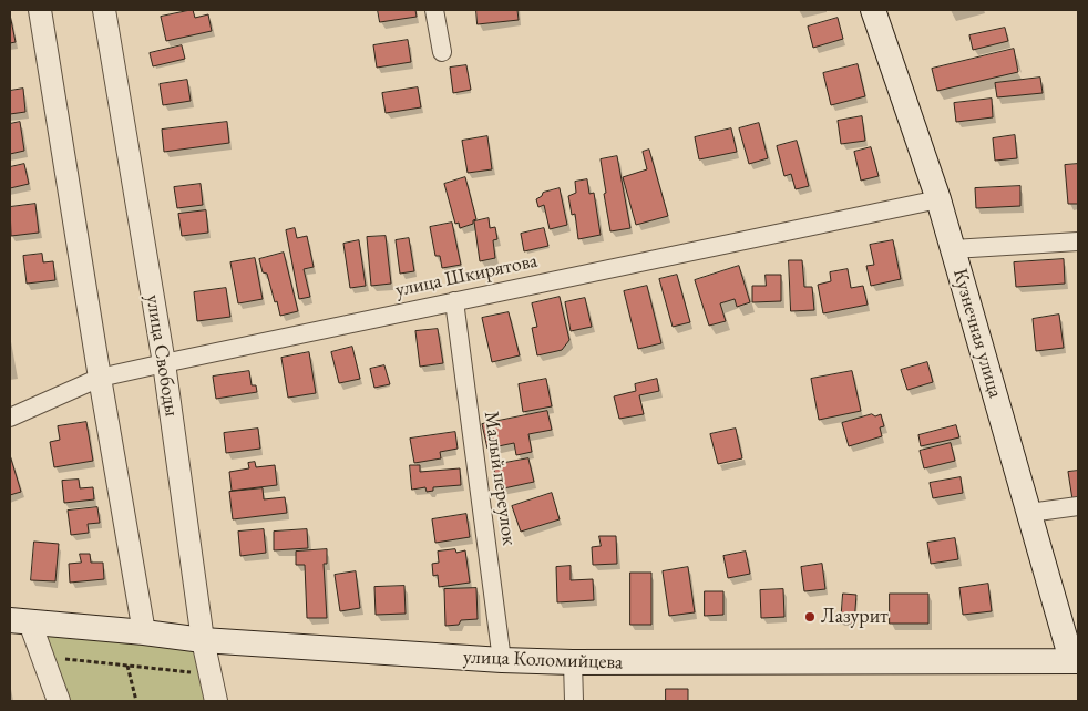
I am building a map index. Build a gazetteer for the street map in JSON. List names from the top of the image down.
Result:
{
  "streets": {
    "main road": ["Кузнечная улица", "улица Коломийцева"],
    "street": ["улица Шкирятова", "улица Свободы", "Малый переулок"]
  },
  "crossings": [
    ["улица Шкирятова", "Кузнечная улица"],
    ["улица Шкирятова", "улица Свободы"],
    ["улица Шкирятова", "Малый переулок"],
    ["Кузнечная улица", "улица Коломийцева"],
    ["улица Свободы", "улица Коломийцева"],
    ["Малый переулок", "улица Коломийцева"]
  ],
  "places": ["Лазурит"]
}
